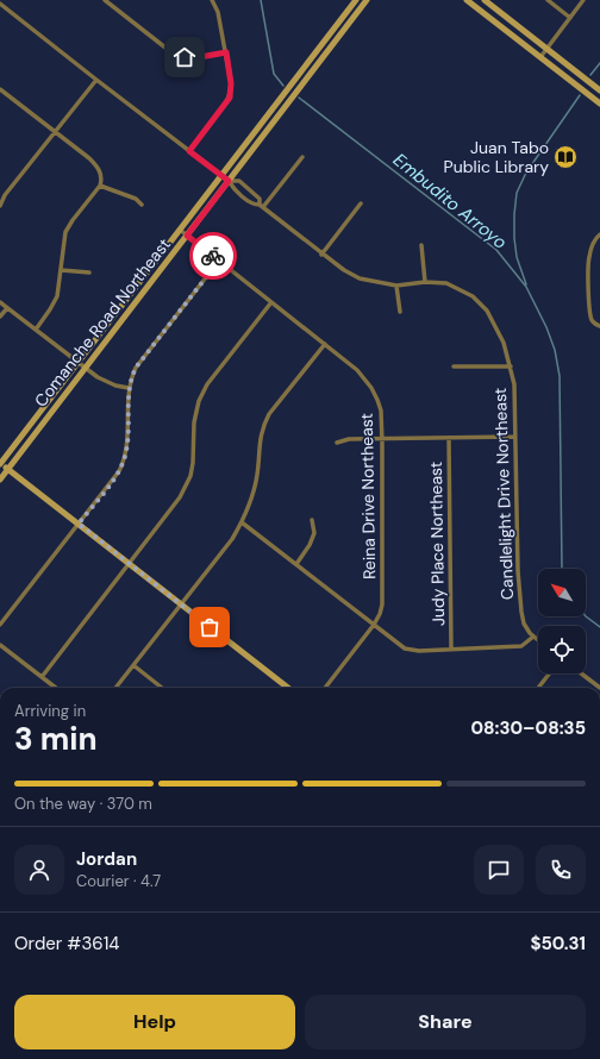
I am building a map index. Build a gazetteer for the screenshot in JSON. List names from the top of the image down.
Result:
{
  "streets": {
    "street": [
      "Comanche Road Northeast",
      "Candlelight Drive Northeast",
      "Reina Drive Northeast",
      "Judy Place Northeast"
    ]
  },
  "crossings": [
    ["Comanche Road Northeast", "Candlelight Drive Northeast"],
    ["Comanche Road Northeast", "Reina Drive Northeast"]
  ],
  "water": ["Embudito Arroyo"],
  "places": {
    "library": ["Juan Tabo Public Library"]
  },
  "north": "top left",
  "page": {
    "heading": ["3 min", "Arriving in", "08:30–08:35"],
    "panel": [
      "Jordan",
      "Courier · 4.7",
      "Order #3614",
      "$50.31"
    ],
    "bar": "On the way · 370 m",
    "buttons": ["Help", "Share"]
  }
}
